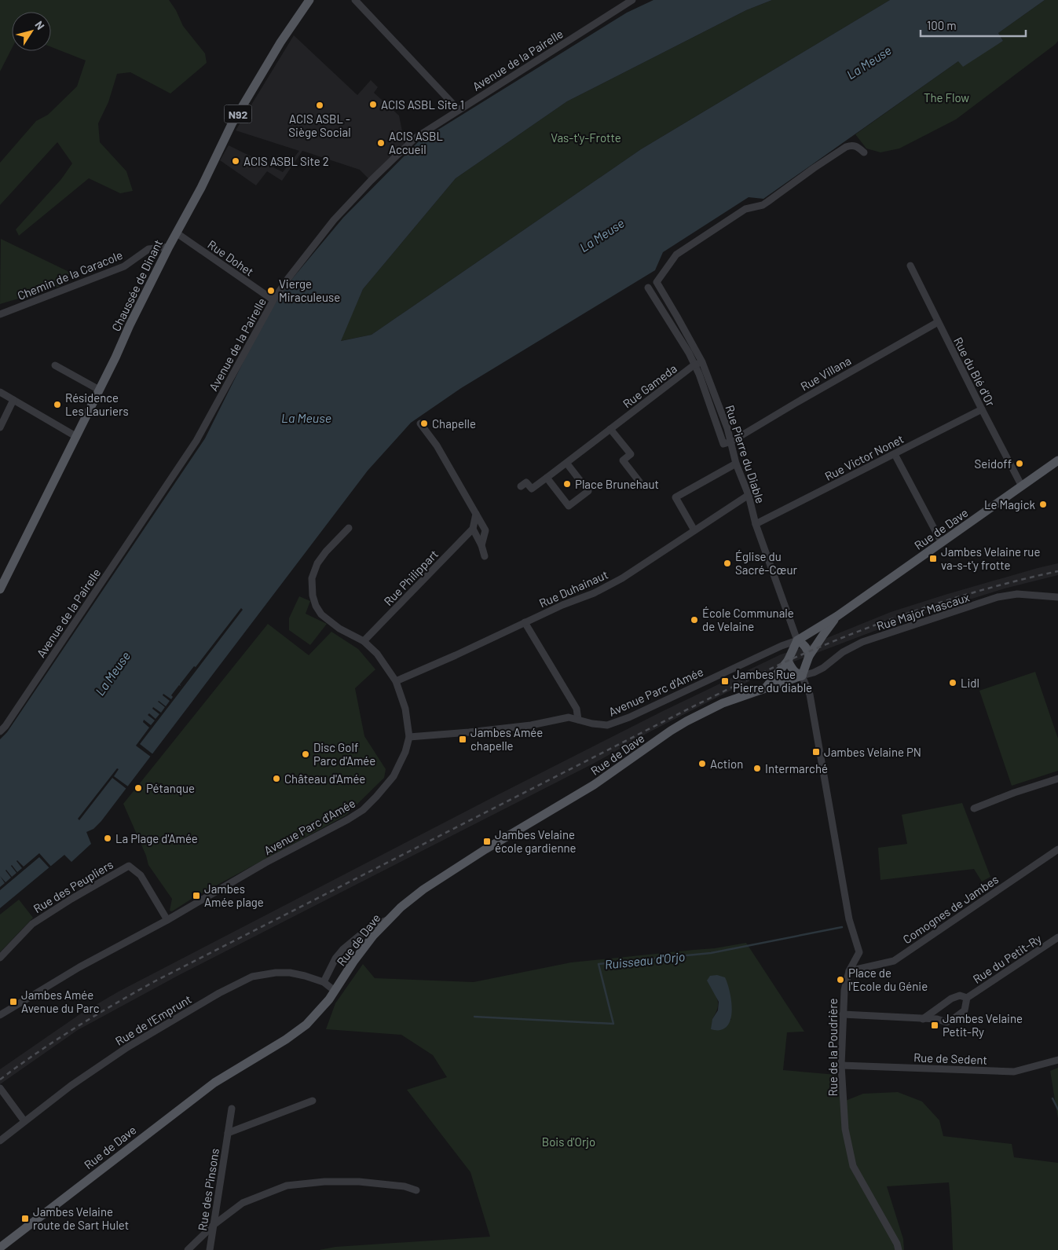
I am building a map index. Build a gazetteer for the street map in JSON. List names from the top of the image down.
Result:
{
  "streets": {
    "main road": ["N92", "Chaussée de Dinant", "Rue de Dave"],
    "street": [
      "Avenue de la Pairelle",
      "Rue Dohet",
      "Chemin de la Caracole",
      "Rue du Blé d'Or",
      "Rue Villana",
      "Rue Gameda",
      "Rue Pierre du Diable",
      "Rue Victor Nonet",
      "Rue Philippart",
      "Rue Duhainaut",
      "Rue Major Mascaux",
      "Avenue Parc d'Amée",
      "Rue des Peupliers",
      "Comognes de Jambes",
      "Rue du Petit-Ry",
      "Rue de l'Emprunt",
      "Rue de la Poudrière",
      "Rue de Sedent",
      "Rue des Pinsons"
    ]
  },
  "crossings": [
    ["Avenue de la Pairelle", "Rue Dohet"],
    ["Rue Dohet", "Chaussée de Dinant"],
    ["Chemin de la Caracole", "Chaussée de Dinant"],
    ["Rue du Blé d'Or", "Rue Villana"],
    ["Rue du Blé d'Or", "Rue Victor Nonet"],
    ["Rue du Blé d'Or", "Rue de Dave"],
    ["Rue Villana", "Rue Pierre du Diable"],
    ["Rue Gameda", "Rue Pierre du Diable"],
    ["Rue Pierre du Diable", "Rue Victor Nonet"],
    ["Rue Pierre du Diable", "Rue de Dave"],
    ["Rue Pierre du Diable", "Rue Duhainaut"],
    ["Rue Pierre du Diable", "Avenue Parc d'Amée"],
    ["Rue de Dave", "Rue Major Mascaux"],
    ["Rue de Dave", "Avenue Parc d'Amée"],
    ["Rue de Dave", "Rue de l'Emprunt"],
    ["Rue de Dave", "Rue de la Poudrière"],
    ["Rue Major Mascaux", "Rue de la Poudrière"],
    ["Avenue Parc d'Amée", "Rue des Peupliers"],
    ["Comognes de Jambes", "Rue de la Poudrière"],
    ["Rue du Petit-Ry", "Rue de la Poudrière"],
    ["Rue de la Poudrière", "Rue de Sedent"]
  ],
  "water": ["La Meuse", "Ruisseau d'Orjo"],
  "parks": ["The Flow", "Vas-t'y-Frotte", "Bois d'Orjo"],
  "places": {
    "other": [
      "ACIS ASBL Site 1",
      "ACIS ASBL - Siège Social",
      "ACIS ASBL Accueil",
      "ACIS ASBL Site 2",
      "Vierge Miraculeuse",
      "Résidence Les Lauriers",
      "Chapelle",
      "Seidoff",
      "Place Brunehaut",
      "Le Magick",
      "Église du Sacré-Cœur",
      "École Communale de Velaine",
      "Lidl",
      "Disc Golf Parc d'Amée",
      "Action",
      "Intermarché",
      "Château d'Amée",
      "Pétanque",
      "La Plage d'Amée",
      "Place de l'Ecole du Génie"
    ],
    "transit": [
      "Jambes Velaine rue va-s-t'y frotte",
      "Jambes Rue Pierre du diable",
      "Jambes Amée chapelle",
      "Jambes Velaine PN",
      "Jambes Velaine école gardienne",
      "Jambes Amée plage",
      "Jambes Amée Avenue du Parc",
      "Jambes Velaine Petit-Ry",
      "Jambes Velaine route de Sart Hulet"
    ]
  },
  "scale_bar": "100 m",
  "north": "top right"
}
